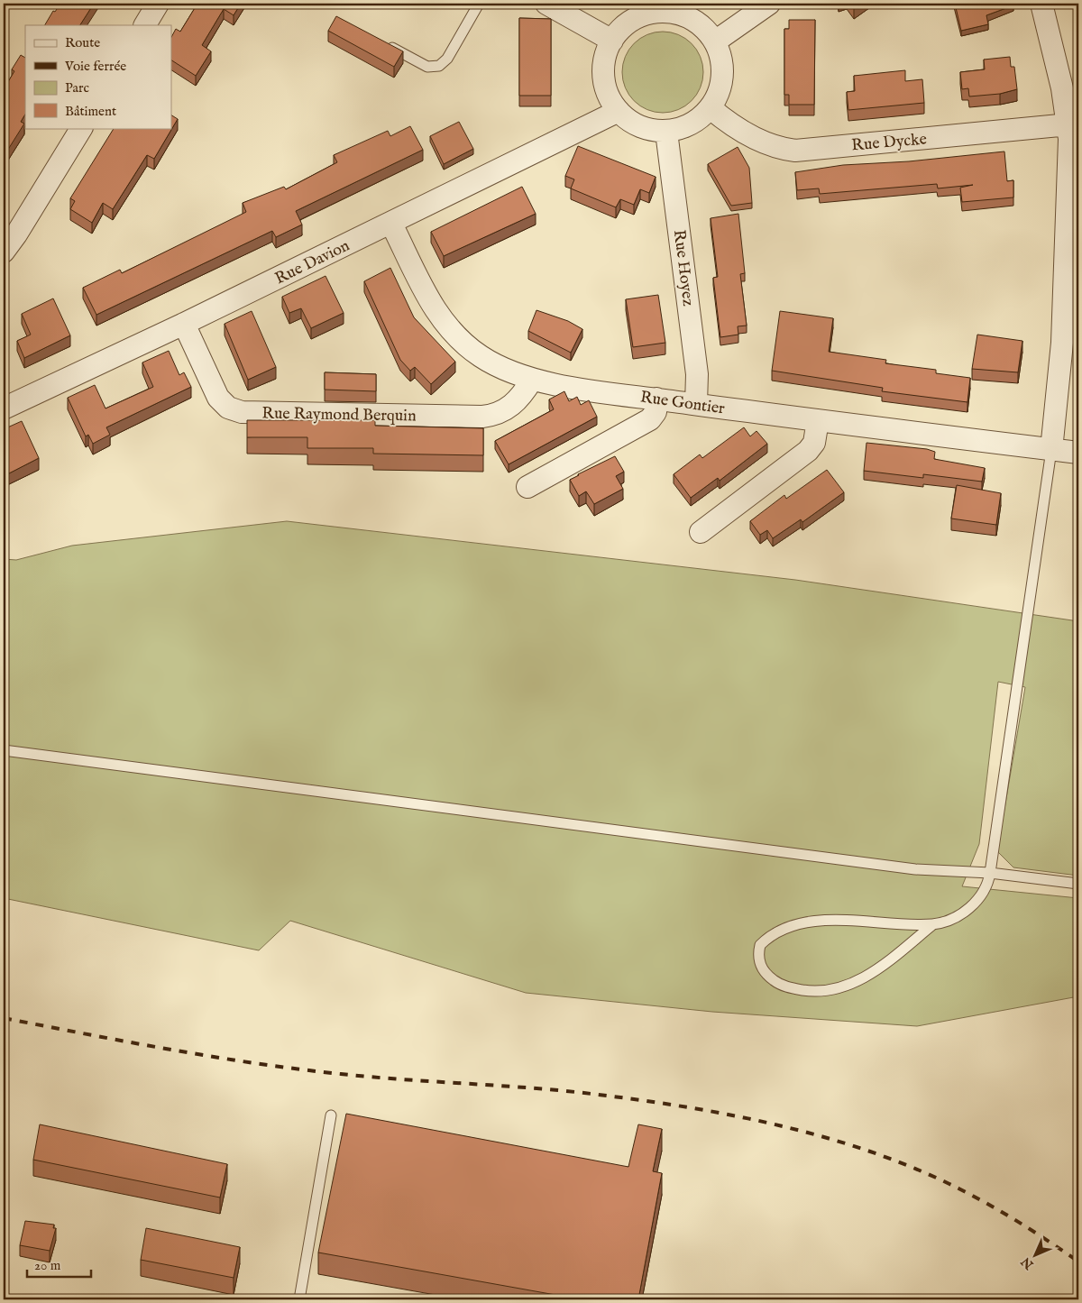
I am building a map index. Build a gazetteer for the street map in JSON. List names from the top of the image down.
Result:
{
  "streets": {
    "street": [
      "Rue Dycke",
      "Rue Davion",
      "Rue Hoyez",
      "Rue Gontier",
      "Rue Raymond Berquin"
    ]
  },
  "crossings": [
    ["Rue Dycke", "Rue Davion"],
    ["Rue Dycke", "Rue Hoyez"],
    ["Rue Davion", "Rue Hoyez"],
    ["Rue Davion", "Rue Gontier"],
    ["Rue Davion", "Rue Raymond Berquin"],
    ["Rue Hoyez", "Rue Gontier"],
    ["Rue Gontier", "Rue Raymond Berquin"]
  ],
  "legend": [
    "Route",
    "Voie ferrée",
    "Parc",
    "Bâtiment"
  ],
  "scale_bar": "20 m",
  "north": "bottom left"
}
